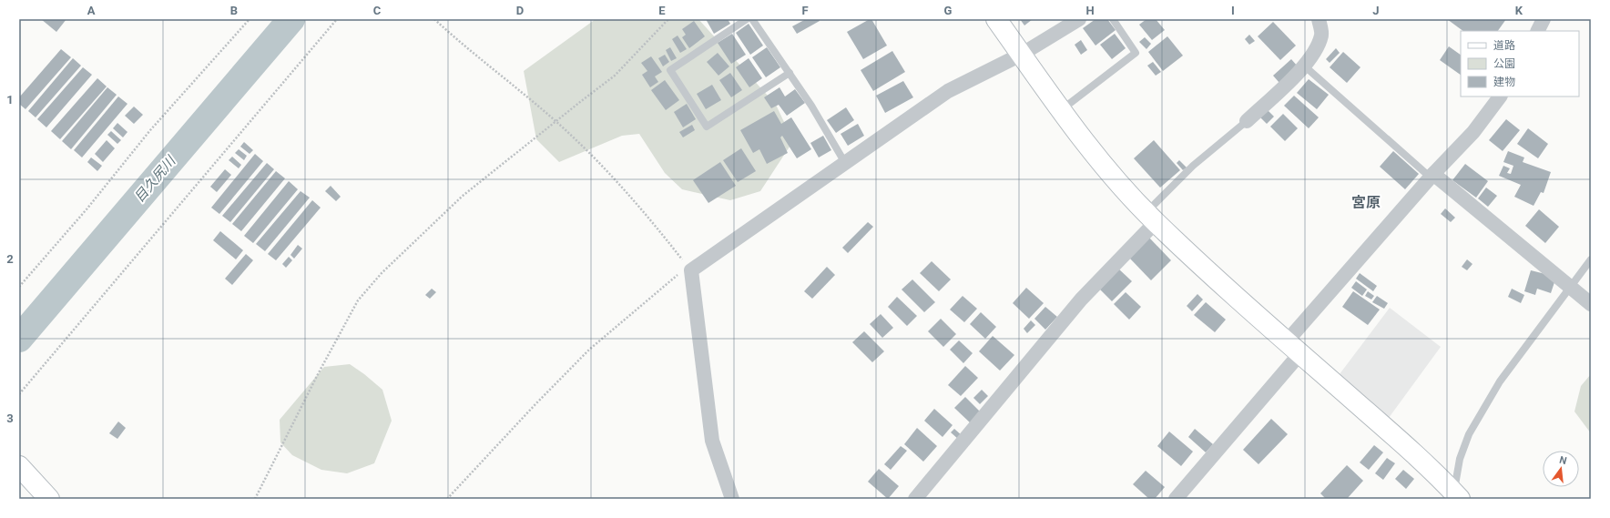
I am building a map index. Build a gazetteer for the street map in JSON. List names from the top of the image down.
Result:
{
  "districts": ["宮原"],
  "water": ["目久尻川"],
  "legend": ["道路", "公園", "建物"],
  "north": "top",
  "grid": {
    "columns": [
      "A",
      "B",
      "C",
      "D",
      "E",
      "F",
      "G",
      "H",
      "I",
      "J",
      "K"
    ],
    "rows": ["1", "2", "3"]
  }
}
